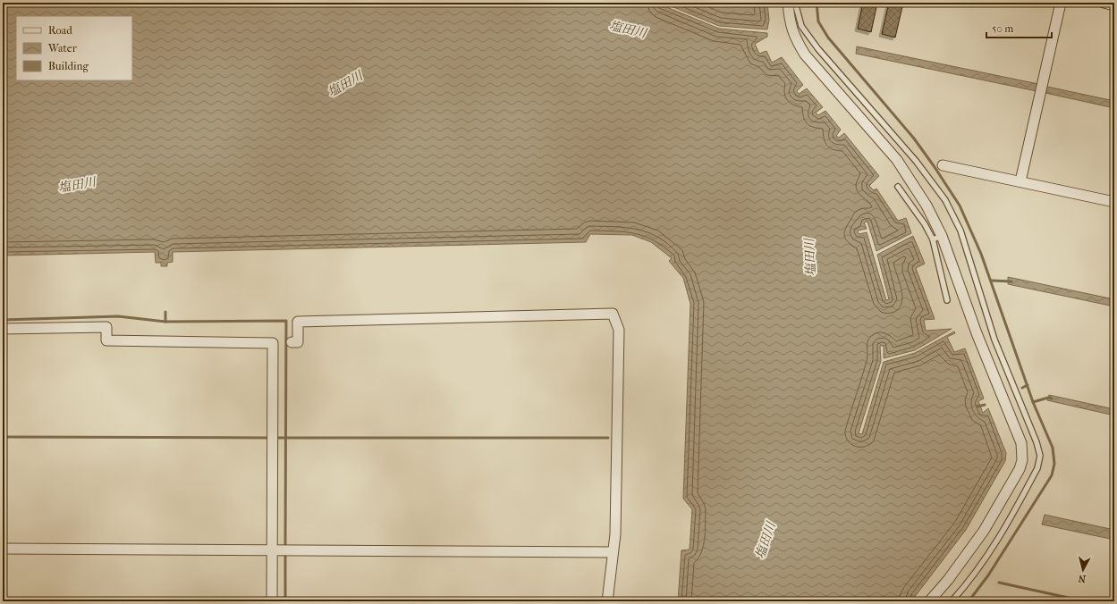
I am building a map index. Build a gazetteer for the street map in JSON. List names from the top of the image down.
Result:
{
  "water": ["塩田川"],
  "legend": ["Road", "Water", "Building"],
  "scale_bar": "50 m",
  "north": "bottom"
}
